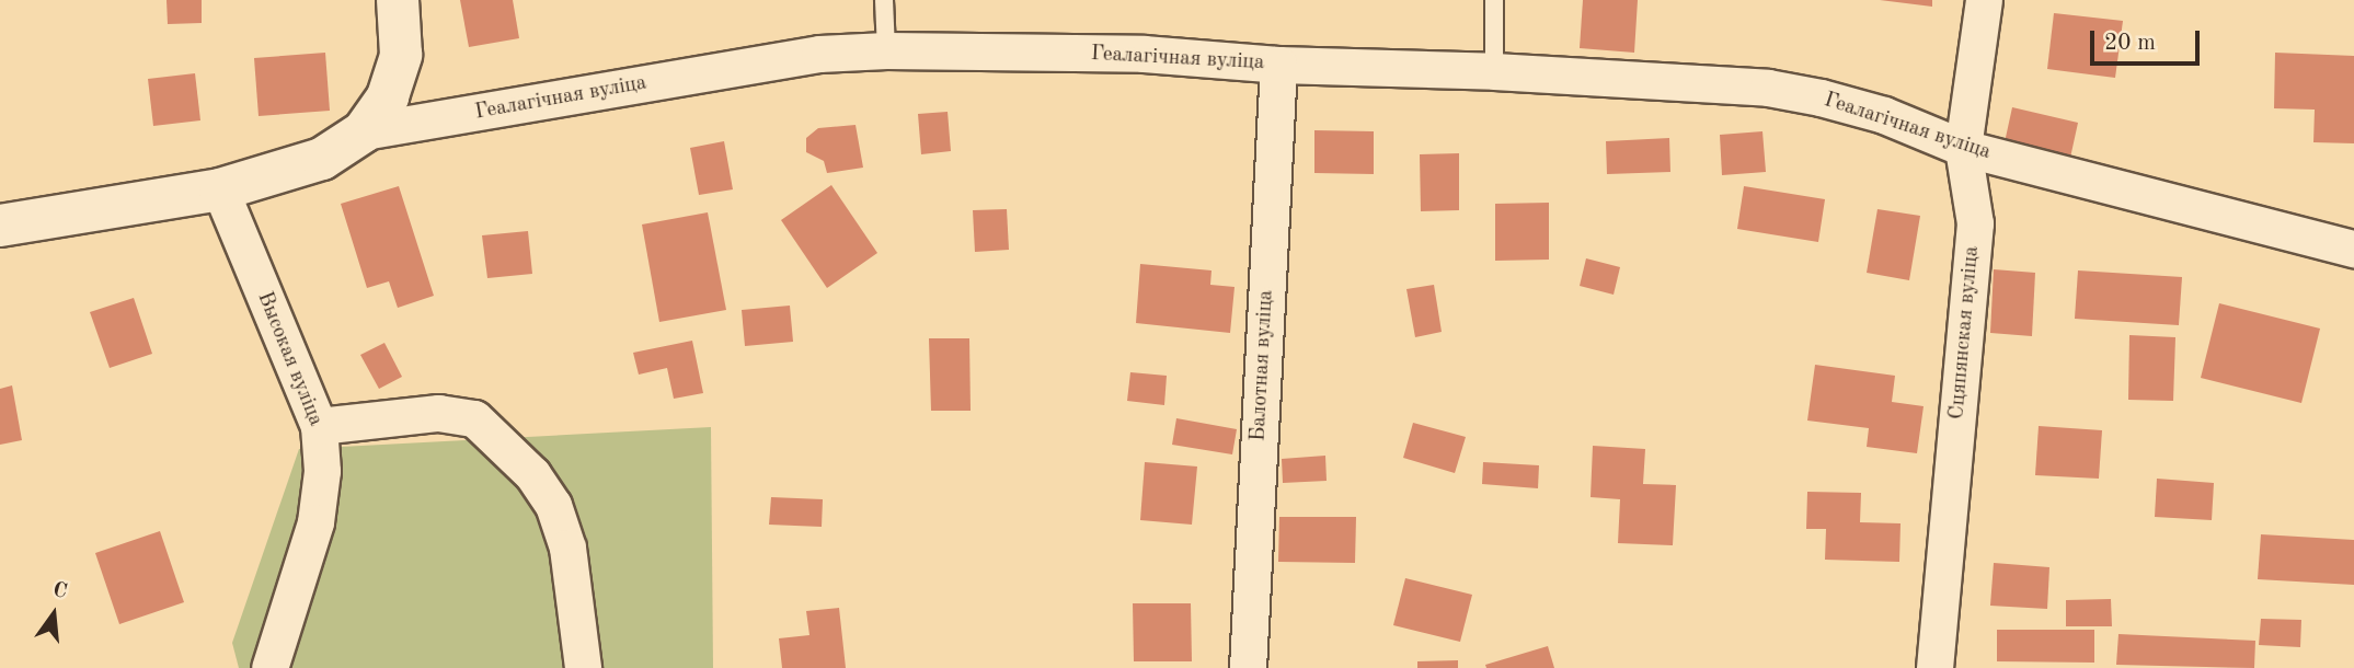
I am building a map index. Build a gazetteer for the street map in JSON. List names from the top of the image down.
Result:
{
  "streets": {
    "street": [
      "Геалагічная вуліца",
      "Сцяпянская вуліца",
      "Высокая вуліца",
      "Балотная вуліца"
    ]
  },
  "crossings": [
    ["Геалагічная вуліца", "Сцяпянская вуліца"],
    ["Геалагічная вуліца", "Высокая вуліца"],
    ["Геалагічная вуліца", "Балотная вуліца"]
  ],
  "scale_bar": "20 m",
  "north": "top"
}
